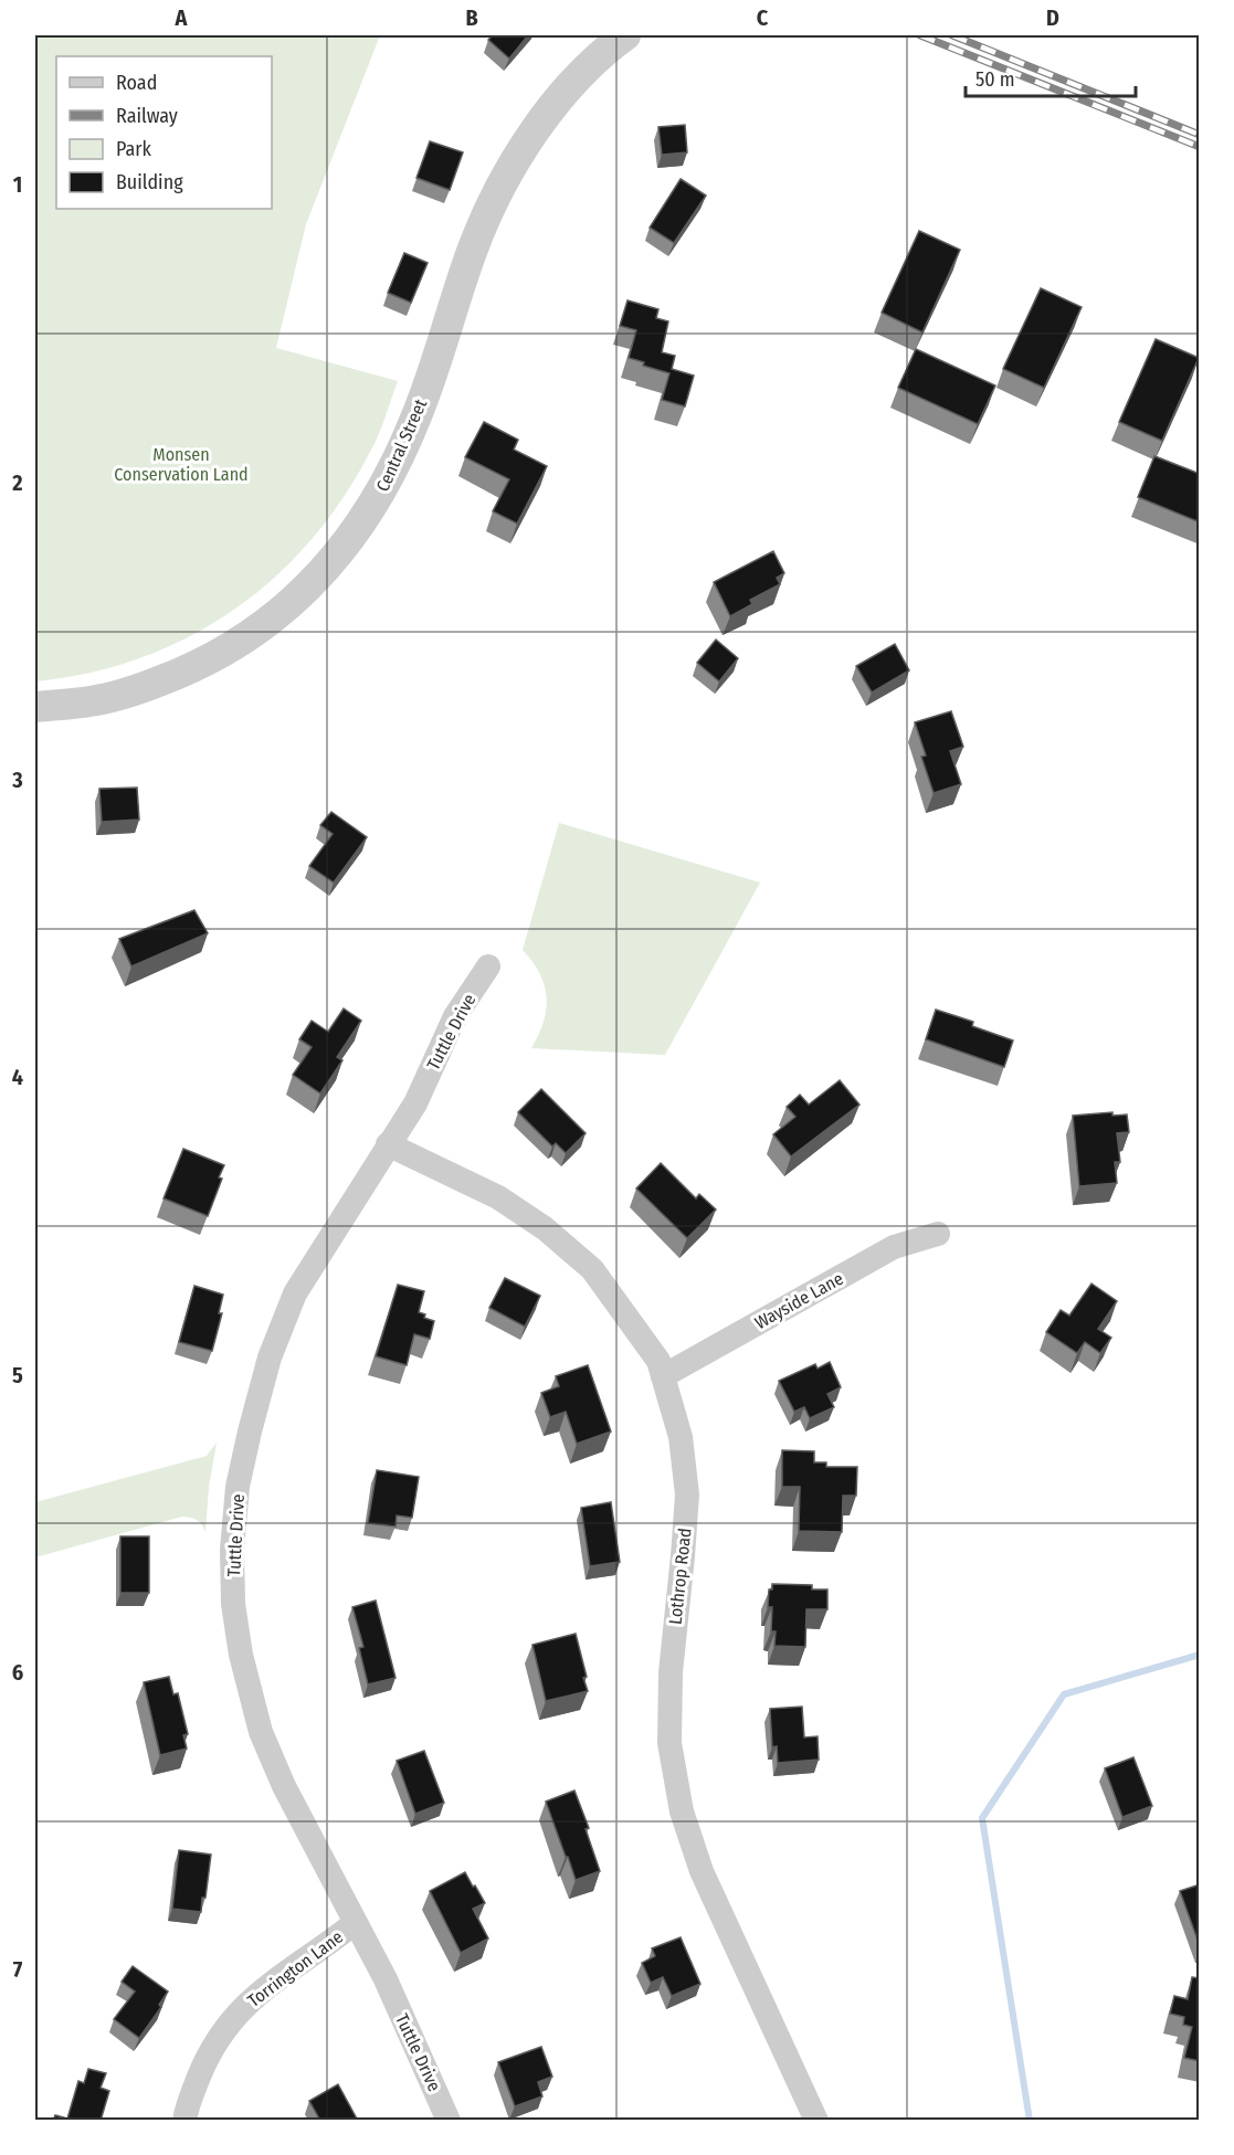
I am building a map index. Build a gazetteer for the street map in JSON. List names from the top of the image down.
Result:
{
  "streets": {
    "street": [
      "Central Street",
      "Tuttle Drive",
      "Wayside Lane",
      "Lothrop Road",
      "Torrington Lane"
    ]
  },
  "crossings": [
    ["Tuttle Drive", "Lothrop Road"],
    ["Tuttle Drive", "Torrington Lane"],
    ["Wayside Lane", "Lothrop Road"]
  ],
  "parks": ["Monsen Conservation Land"],
  "legend": [
    "Road",
    "Railway",
    "Park",
    "Building"
  ],
  "scale_bar": "50 m",
  "grid": {
    "columns": [
      "A",
      "B",
      "C",
      "D"
    ],
    "rows": [
      "1",
      "2",
      "3",
      "4",
      "5",
      "6",
      "7"
    ]
  }
}
